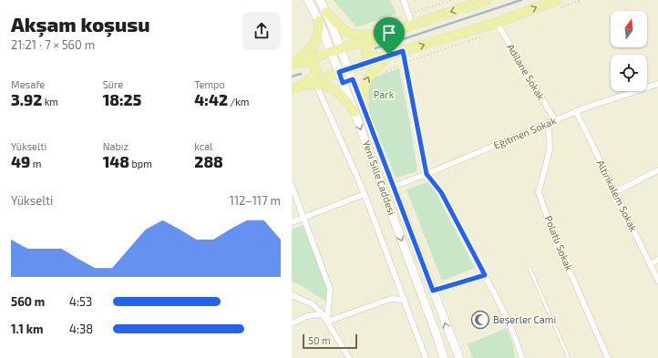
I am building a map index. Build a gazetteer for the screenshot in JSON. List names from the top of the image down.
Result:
{
  "streets": {
    "main road": ["Yeni Sille Caddesi"],
    "street": [
      "Adilane Sokak",
      "Eğitmen Sokak",
      "Altınkalem Sokak",
      "Polatlı Sokak"
    ]
  },
  "crossings": [
    ["Adilane Sokak", "Eğitmen Sokak"],
    ["Eğitmen Sokak", "Yeni Sille Caddesi"],
    ["Eğitmen Sokak", "Altınkalem Sokak"],
    ["Eğitmen Sokak", "Polatlı Sokak"]
  ],
  "parks": ["Park"],
  "places": {
    "mosque": ["Beşerler Cami"]
  },
  "scale_bar": "50 m",
  "north": "top",
  "page": {
    "heading": ["Akşam koşusu", "21:21 · 7 × 560 m"],
    "stats": [
      ["Mesafe", "3.92 km"],
      ["Süre", "18:25"],
      ["Tempo", "4:42 /km"],
      ["Yükselti", "49 m"],
      ["Nabız", "148 bpm"],
      ["kcal", "288"]
    ],
    "chart": ["Yükselti", "112–117 m"],
    "list": [
      {
        "name": "560 m",
        "note": "4:53"
      },
      {
        "name": "1.1 km",
        "note": "4:38"
      }
    ],
    "scale": "50 m"
  }
}
